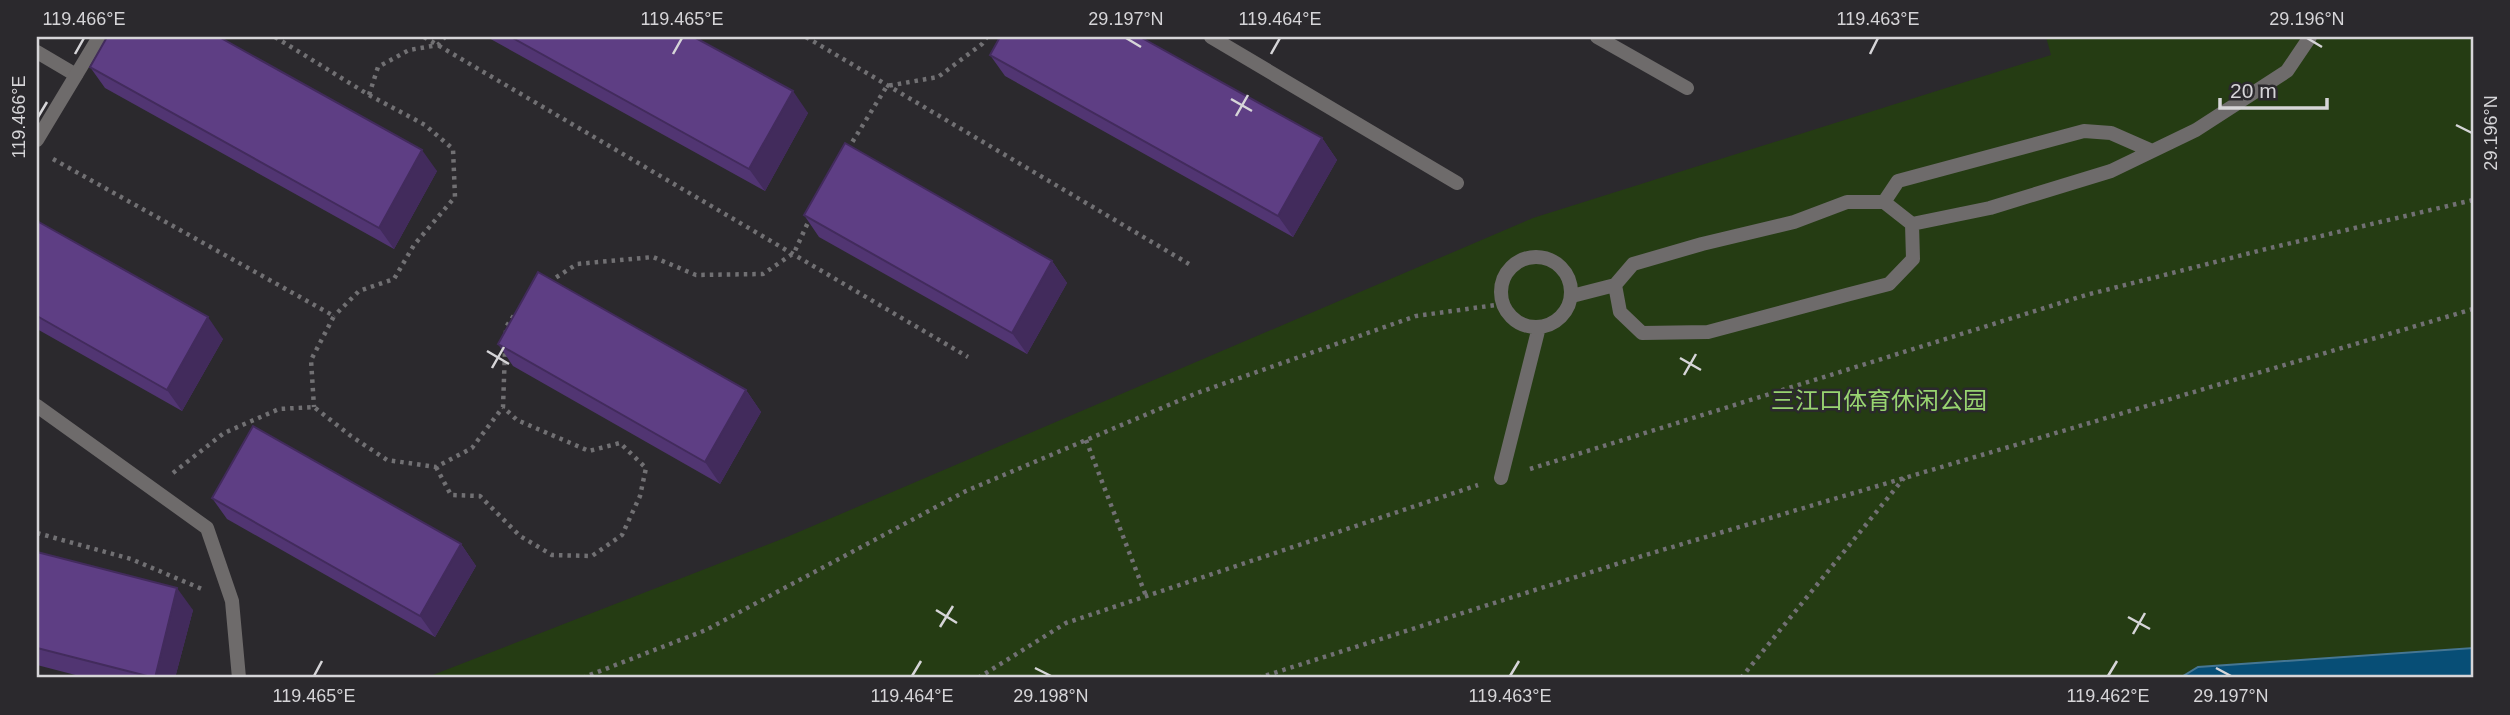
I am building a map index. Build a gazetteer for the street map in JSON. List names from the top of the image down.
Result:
{
  "parks": ["三江口体育休闲公园"],
  "scale_bar": "20 m",
  "coordinates": [
    "119.466°E",
    "119.465°E",
    "29.197°N",
    "119.464°E",
    "119.463°E",
    "29.196°N",
    "29.198°N",
    "119.462°E"
  ]
}
